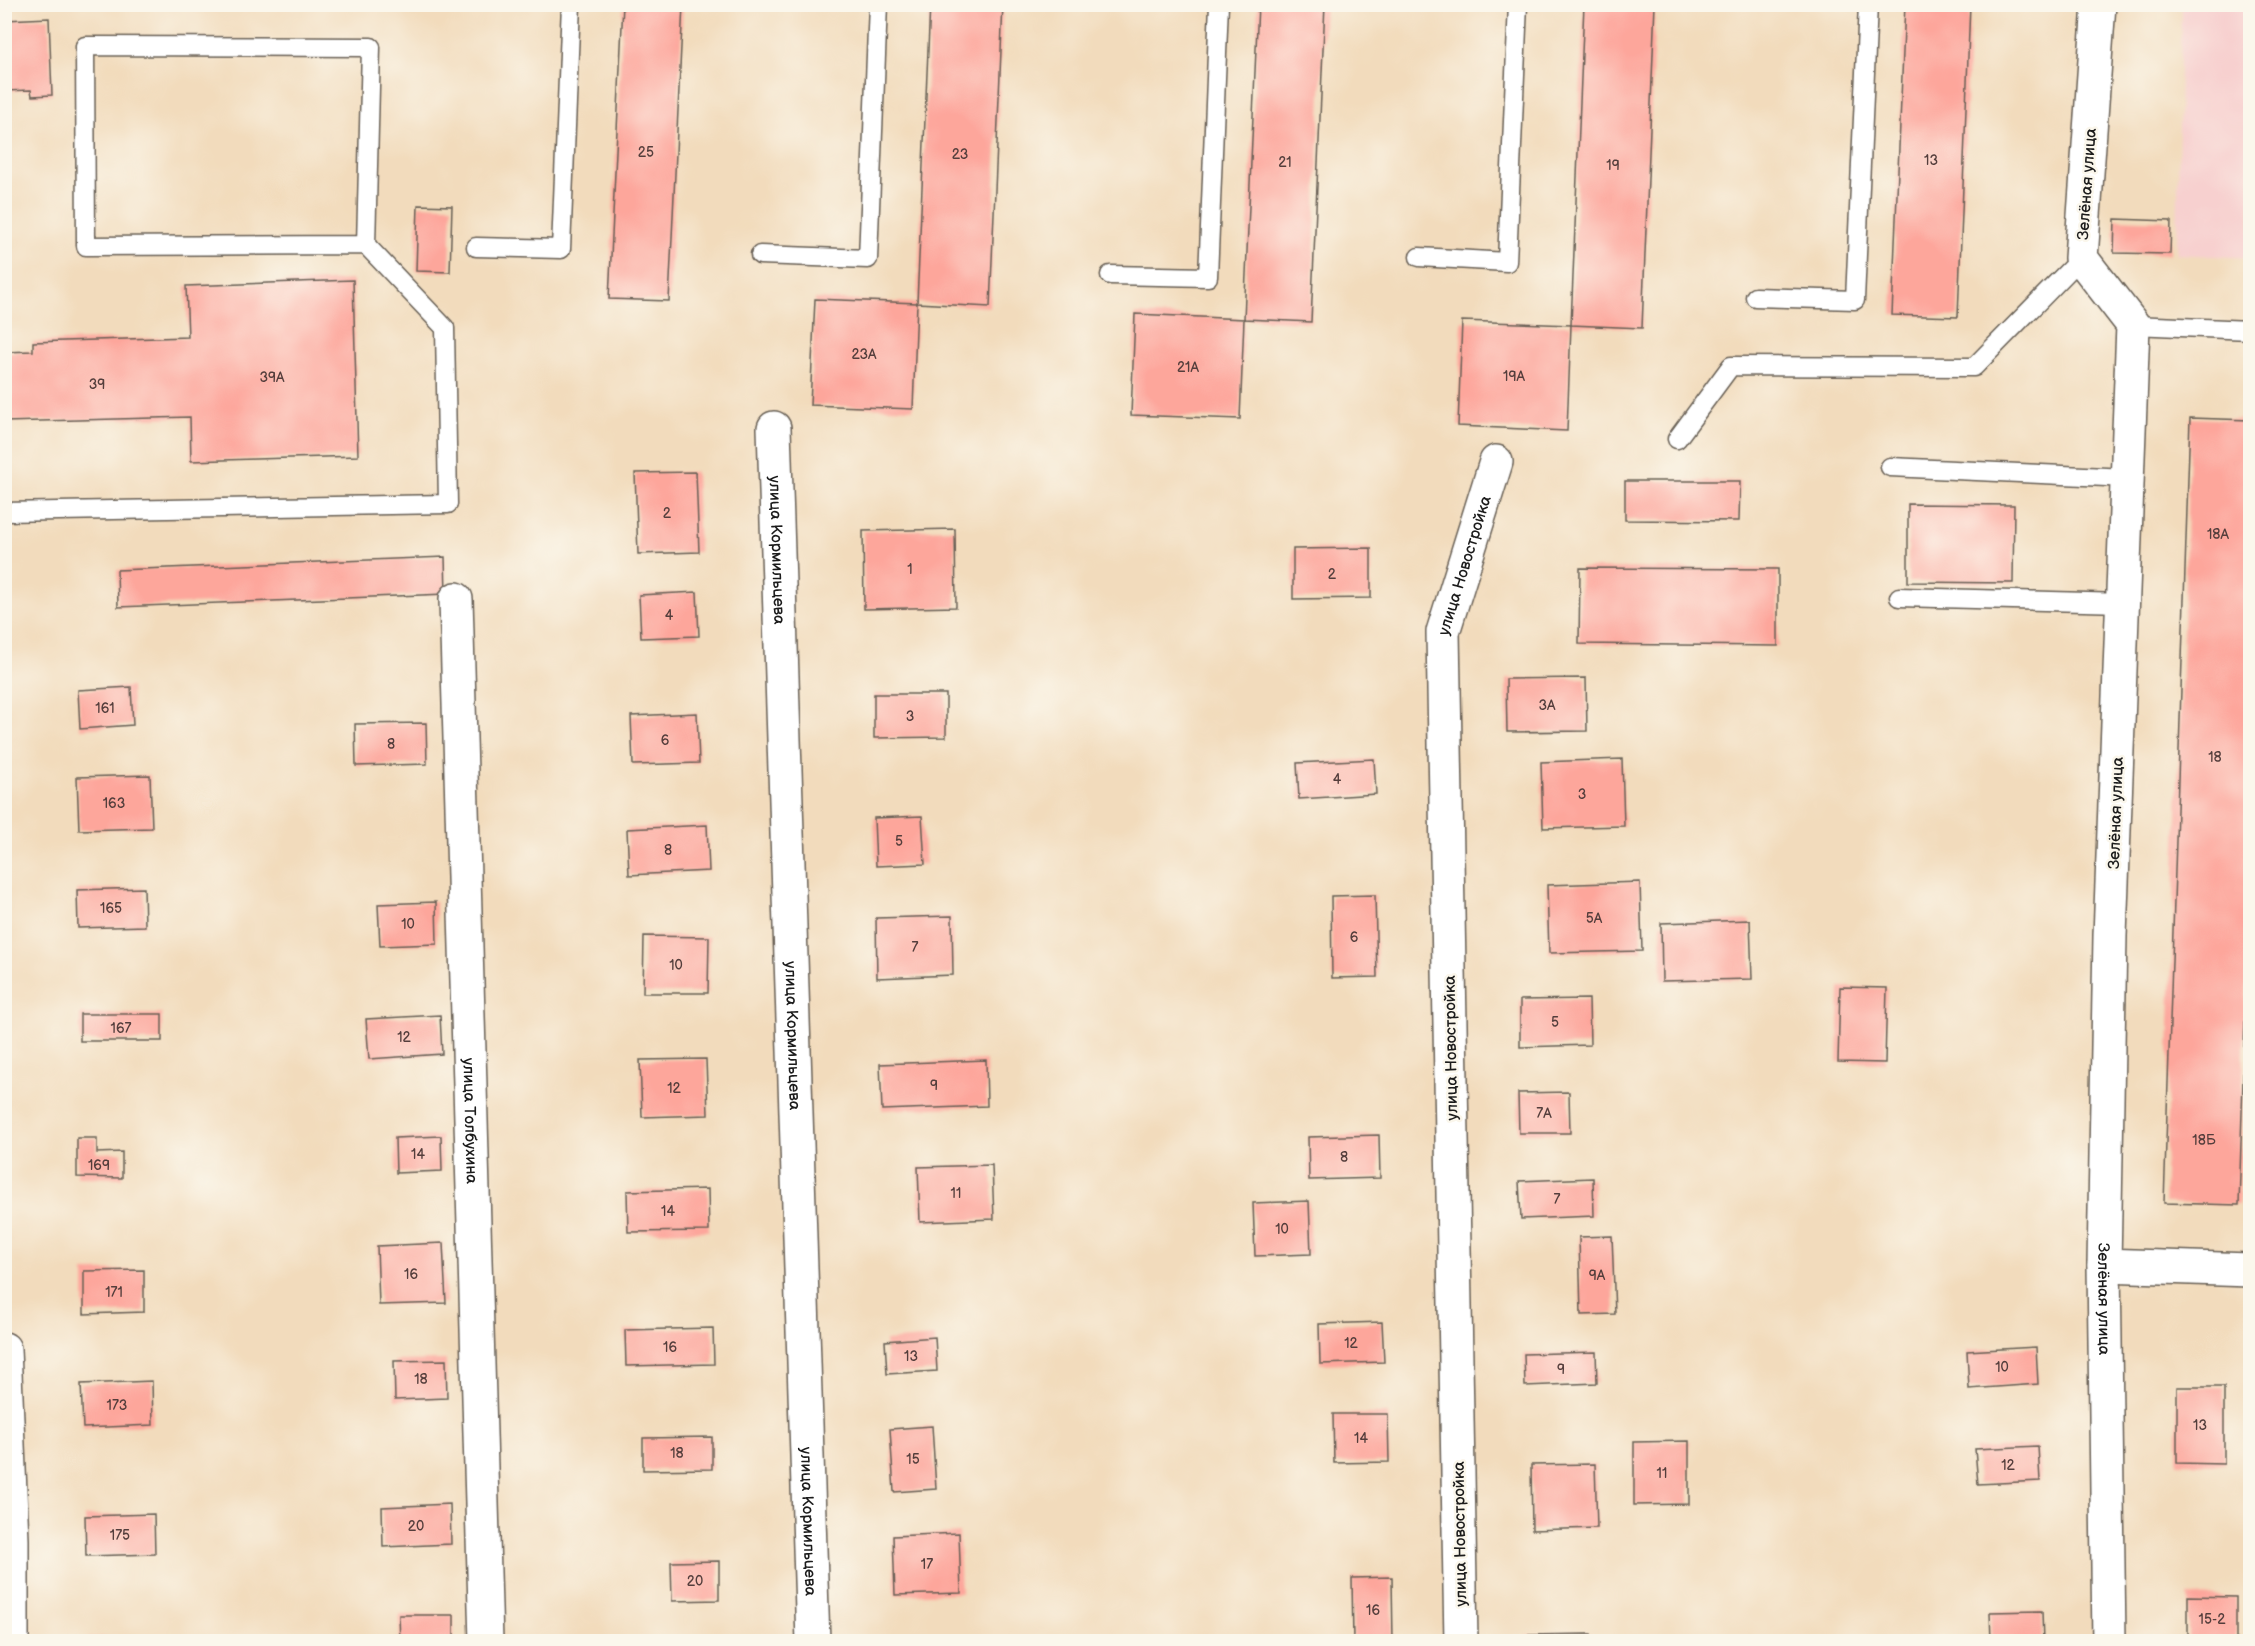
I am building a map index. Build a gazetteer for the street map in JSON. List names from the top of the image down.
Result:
{
  "streets": {
    "street": [
      "Зелёная улица",
      "улица Кормильцева",
      "улица Новостройка",
      "улица Толбухина"
    ]
  },
  "house_numbers": [
    "25",
    "23",
    "13",
    "21",
    "19",
    "23А",
    "21А",
    "19А",
    "39А",
    "39",
    "2",
    "18А",
    "1",
    "2",
    "4",
    "3А",
    "161",
    "3",
    "6",
    "8",
    "18",
    "4",
    "3",
    "163",
    "5",
    "8",
    "165",
    "5А",
    "10",
    "6",
    "7",
    "10",
    "5",
    "167",
    "12",
    "9",
    "12",
    "7А",
    "18Б",
    "14",
    "8",
    "169",
    "11",
    "7",
    "14",
    "10",
    "16",
    "9А",
    "171",
    "12",
    "16",
    "13",
    "10",
    "9",
    "18",
    "173",
    "13",
    "14",
    "18",
    "15",
    "12",
    "11",
    "20",
    "175",
    "17",
    "20",
    "16",
    "15-2"
  ]
}
